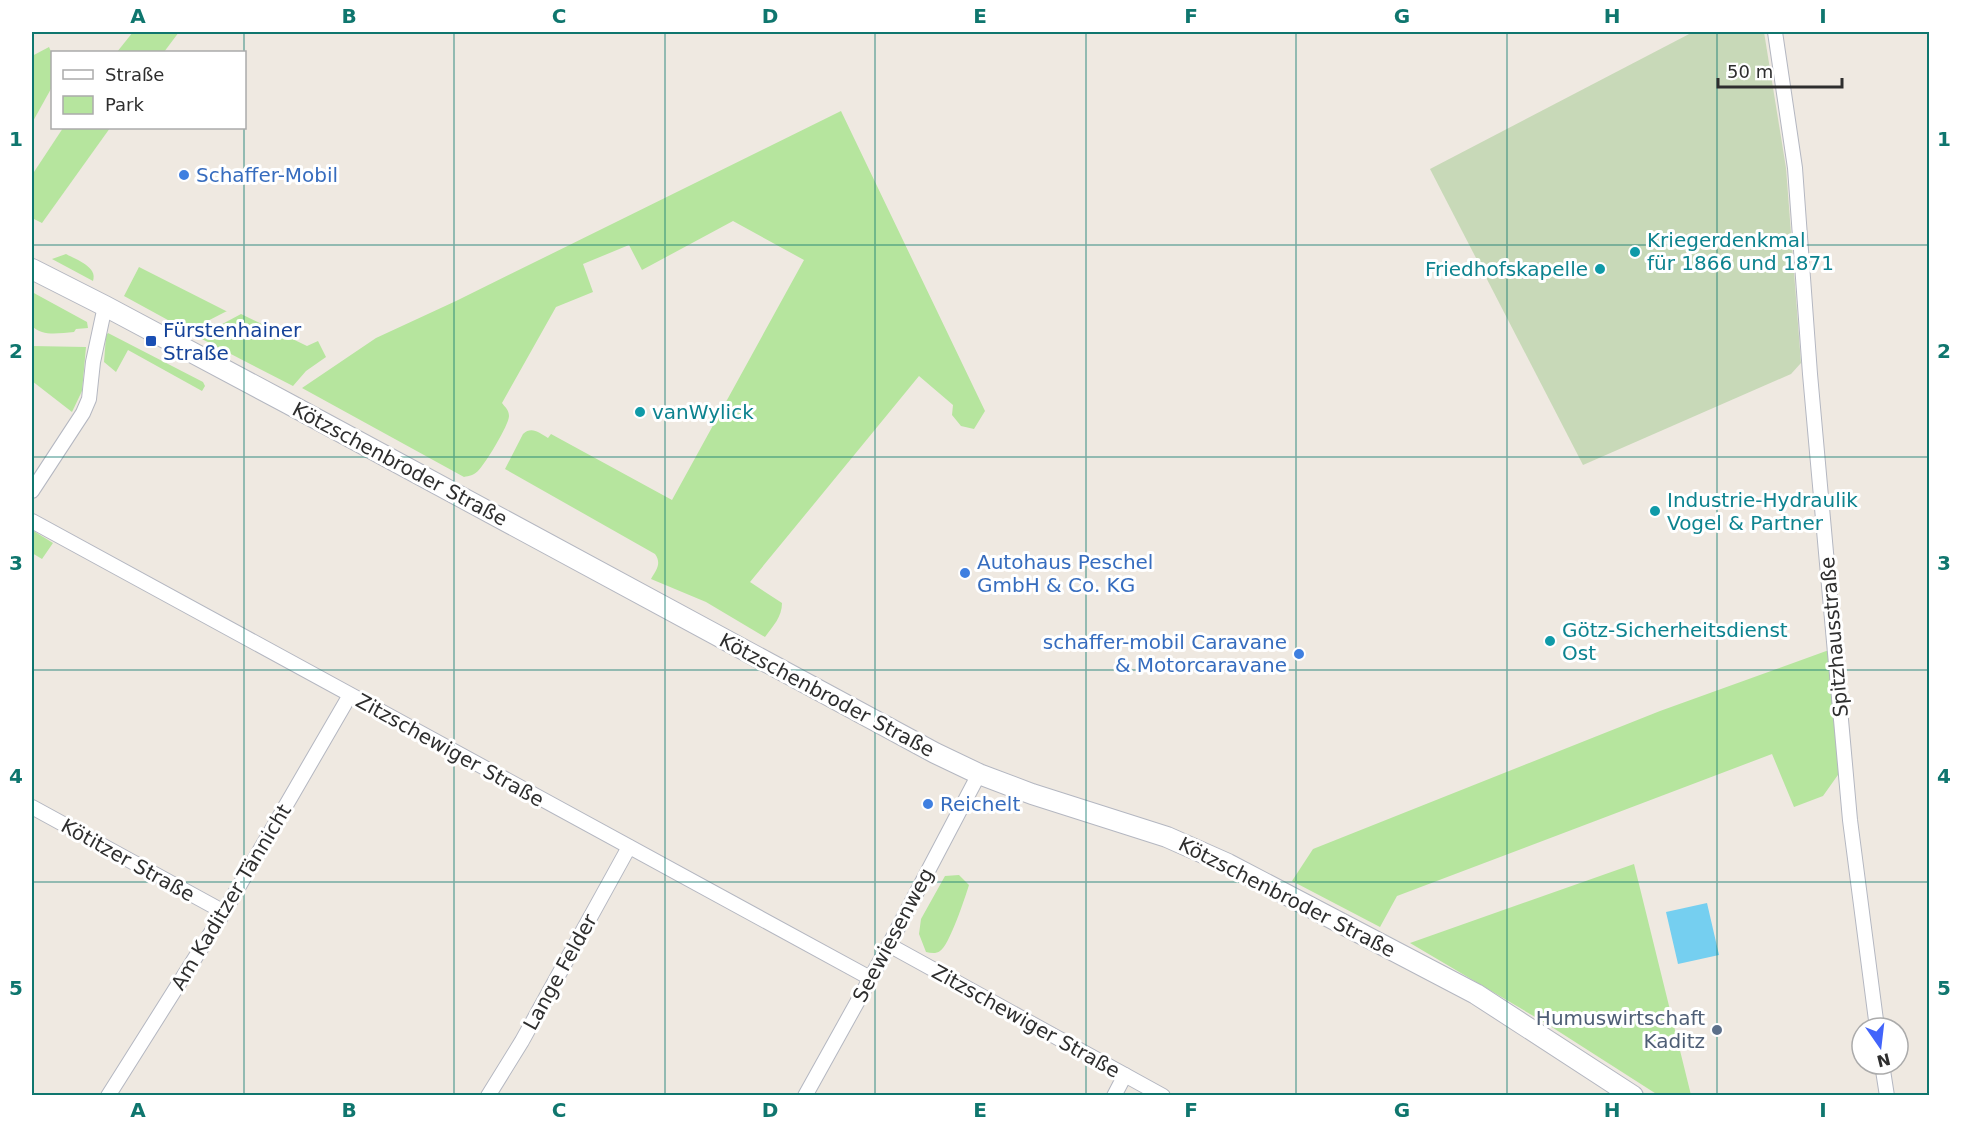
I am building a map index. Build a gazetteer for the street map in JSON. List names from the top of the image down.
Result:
{
  "streets": {
    "street": [
      "Kötzschenbroder Straße",
      "Spitzhausstraße",
      "Zitzschewiger Straße",
      "Kötitzer Straße",
      "Am Kaditzer Tännicht",
      "Seewiesenweg",
      "Lange Felder"
    ]
  },
  "crossings": [
    ["Kötzschenbroder Straße", "Seewiesenweg"],
    ["Zitzschewiger Straße", "Am Kaditzer Tännicht"],
    ["Zitzschewiger Straße", "Seewiesenweg"],
    ["Zitzschewiger Straße", "Lange Felder"],
    ["Kötitzer Straße", "Am Kaditzer Tännicht"]
  ],
  "places": {
    "other": [
      "Schaffer-Mobil",
      "Kriegerdenkmal für 1866 und 1871",
      "Friedhofskapelle",
      "vanWylick",
      "Industrie-Hydraulik Vogel & Partner",
      "Autohaus Peschel GmbH & Co. KG",
      "Götz-Sicherheitsdienst Ost",
      "schaffer-mobil Caravane & Motorcaravane",
      "Reichelt",
      "Humuswirtschaft Kaditz"
    ],
    "transit": ["Fürstenhainer Straße"]
  },
  "legend": ["Straße", "Park"],
  "scale_bar": "50 m",
  "north": "bottom",
  "grid": {
    "columns": [
      "A",
      "B",
      "C",
      "D",
      "E",
      "F",
      "G",
      "H",
      "I"
    ],
    "rows": [
      "1",
      "2",
      "3",
      "4",
      "5"
    ]
  }
}
